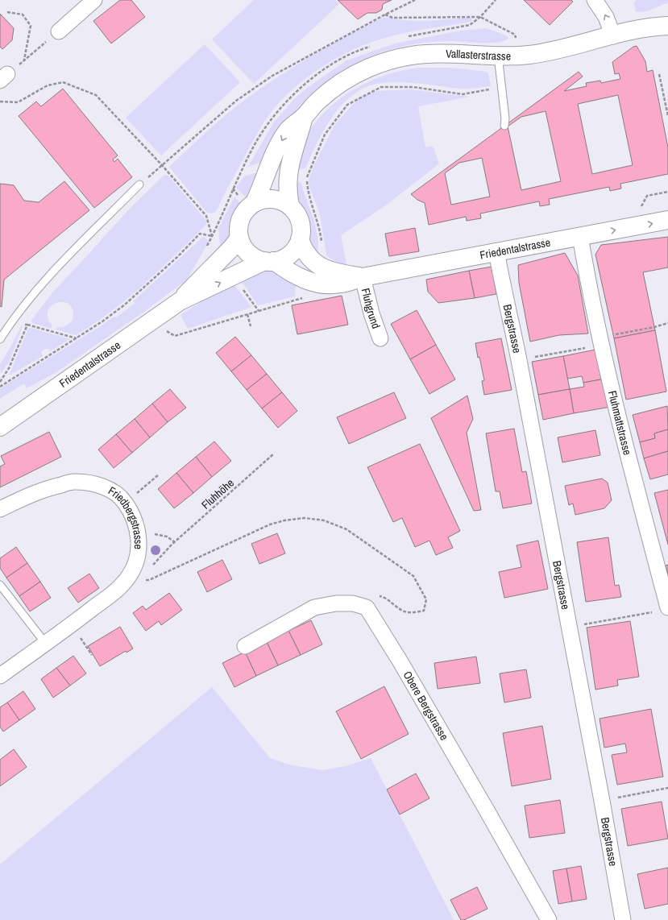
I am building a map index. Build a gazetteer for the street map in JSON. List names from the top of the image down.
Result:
{
  "streets": {
    "main road": ["Vallasterstrasse", "Friedentalstrasse"],
    "street": [
      "Fluhgrund",
      "Bergstrasse",
      "Fluhmattstrasse",
      "Friedbergstrasse",
      "Obere Bergstrasse"
    ],
    "path": ["Fluhhöhe"]
  },
  "crossings": [
    ["Vallasterstrasse", "Friedentalstrasse"],
    ["Friedentalstrasse", "Fluhgrund"],
    ["Friedentalstrasse", "Bergstrasse"],
    ["Friedentalstrasse", "Fluhmattstrasse"]
  ]
}
